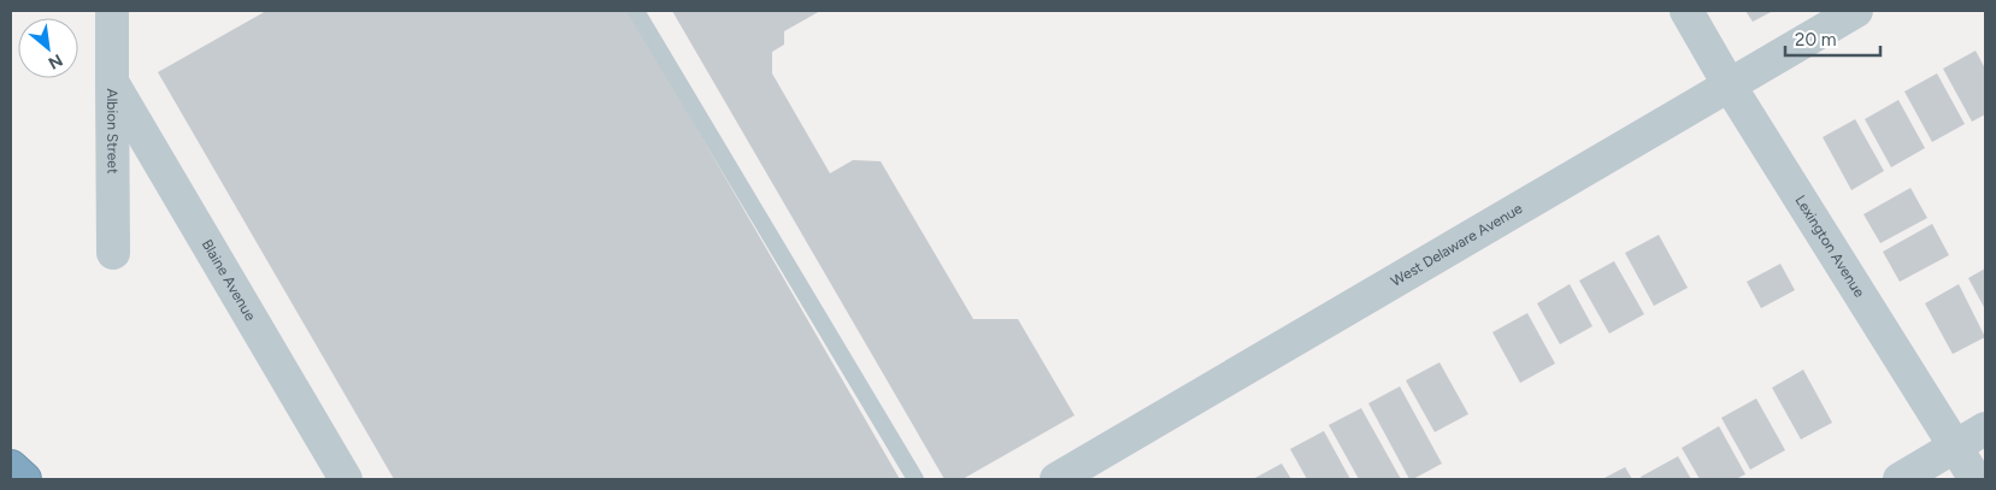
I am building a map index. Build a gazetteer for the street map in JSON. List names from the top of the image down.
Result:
{
  "streets": {
    "street": [
      "Albion Street",
      "West Delaware Avenue",
      "Lexington Avenue",
      "Blaine Avenue"
    ]
  },
  "crossings": [
    ["Albion Street", "Blaine Avenue"],
    ["West Delaware Avenue", "Lexington Avenue"]
  ],
  "scale_bar": "20 m",
  "north": "bottom right"
}
